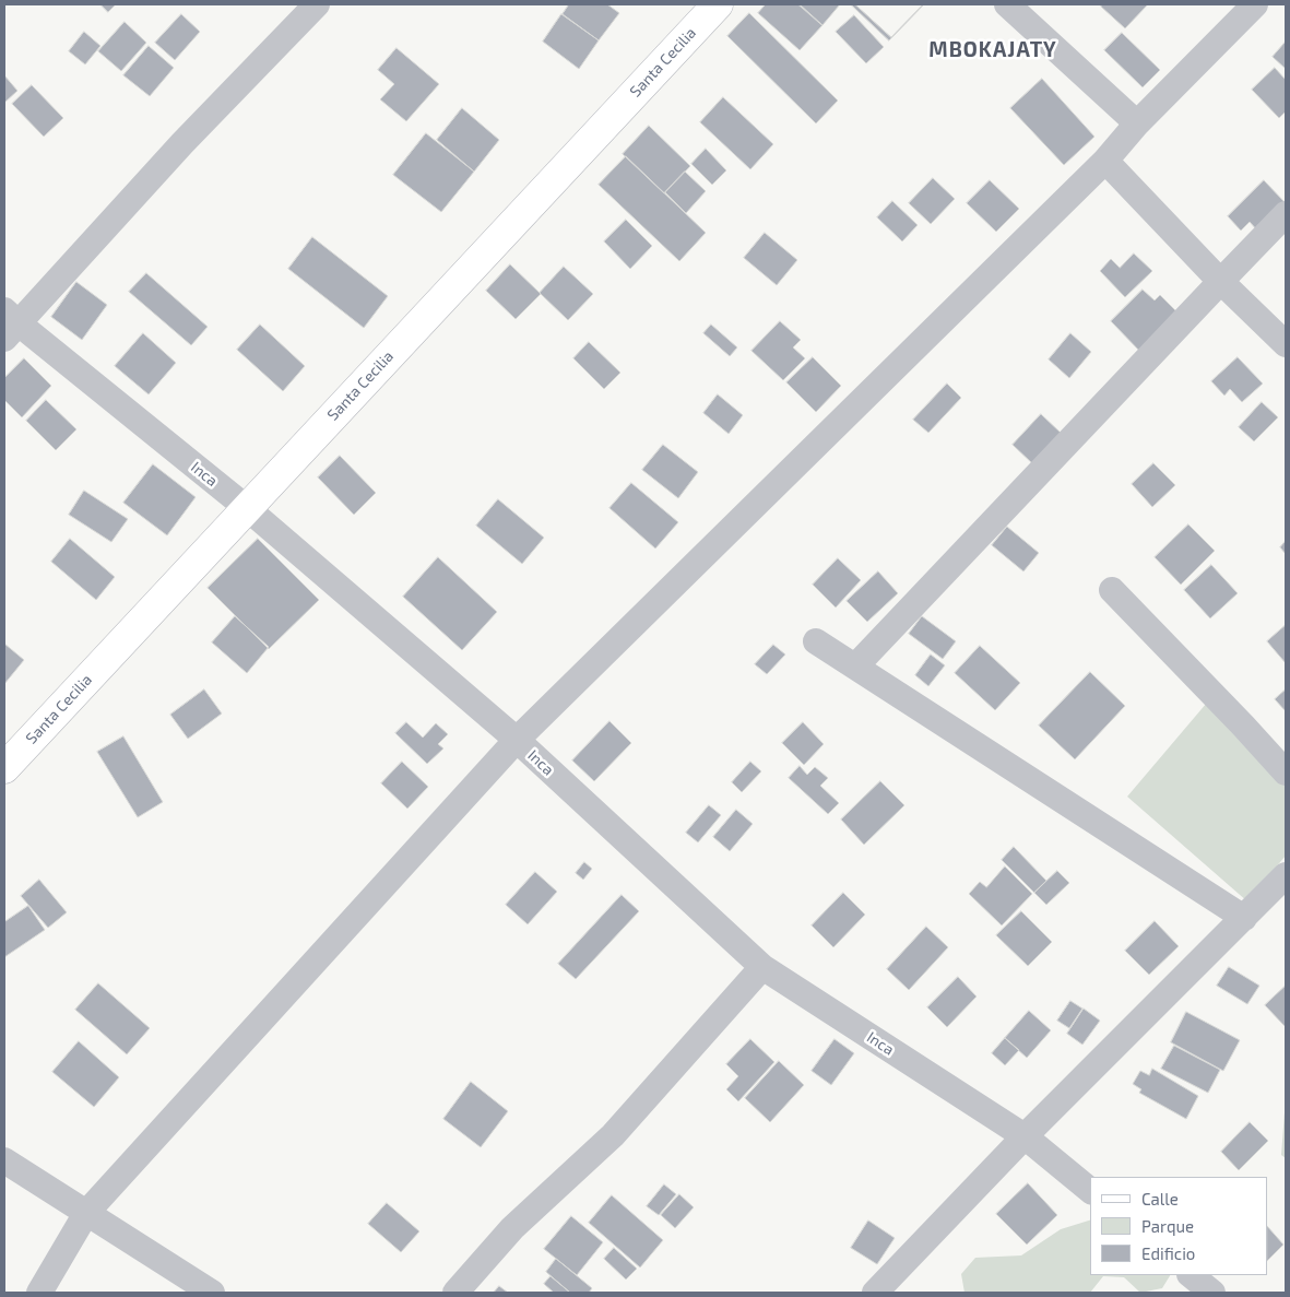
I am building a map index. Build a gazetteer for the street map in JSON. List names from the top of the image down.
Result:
{
  "streets": {
    "street": ["Santa Cecilia", "Inca"]
  },
  "crossings": [
    ["Santa Cecilia", "Inca"]
  ],
  "districts": ["MBOKAJATY"],
  "legend": ["Calle", "Parque", "Edificio"]
}
